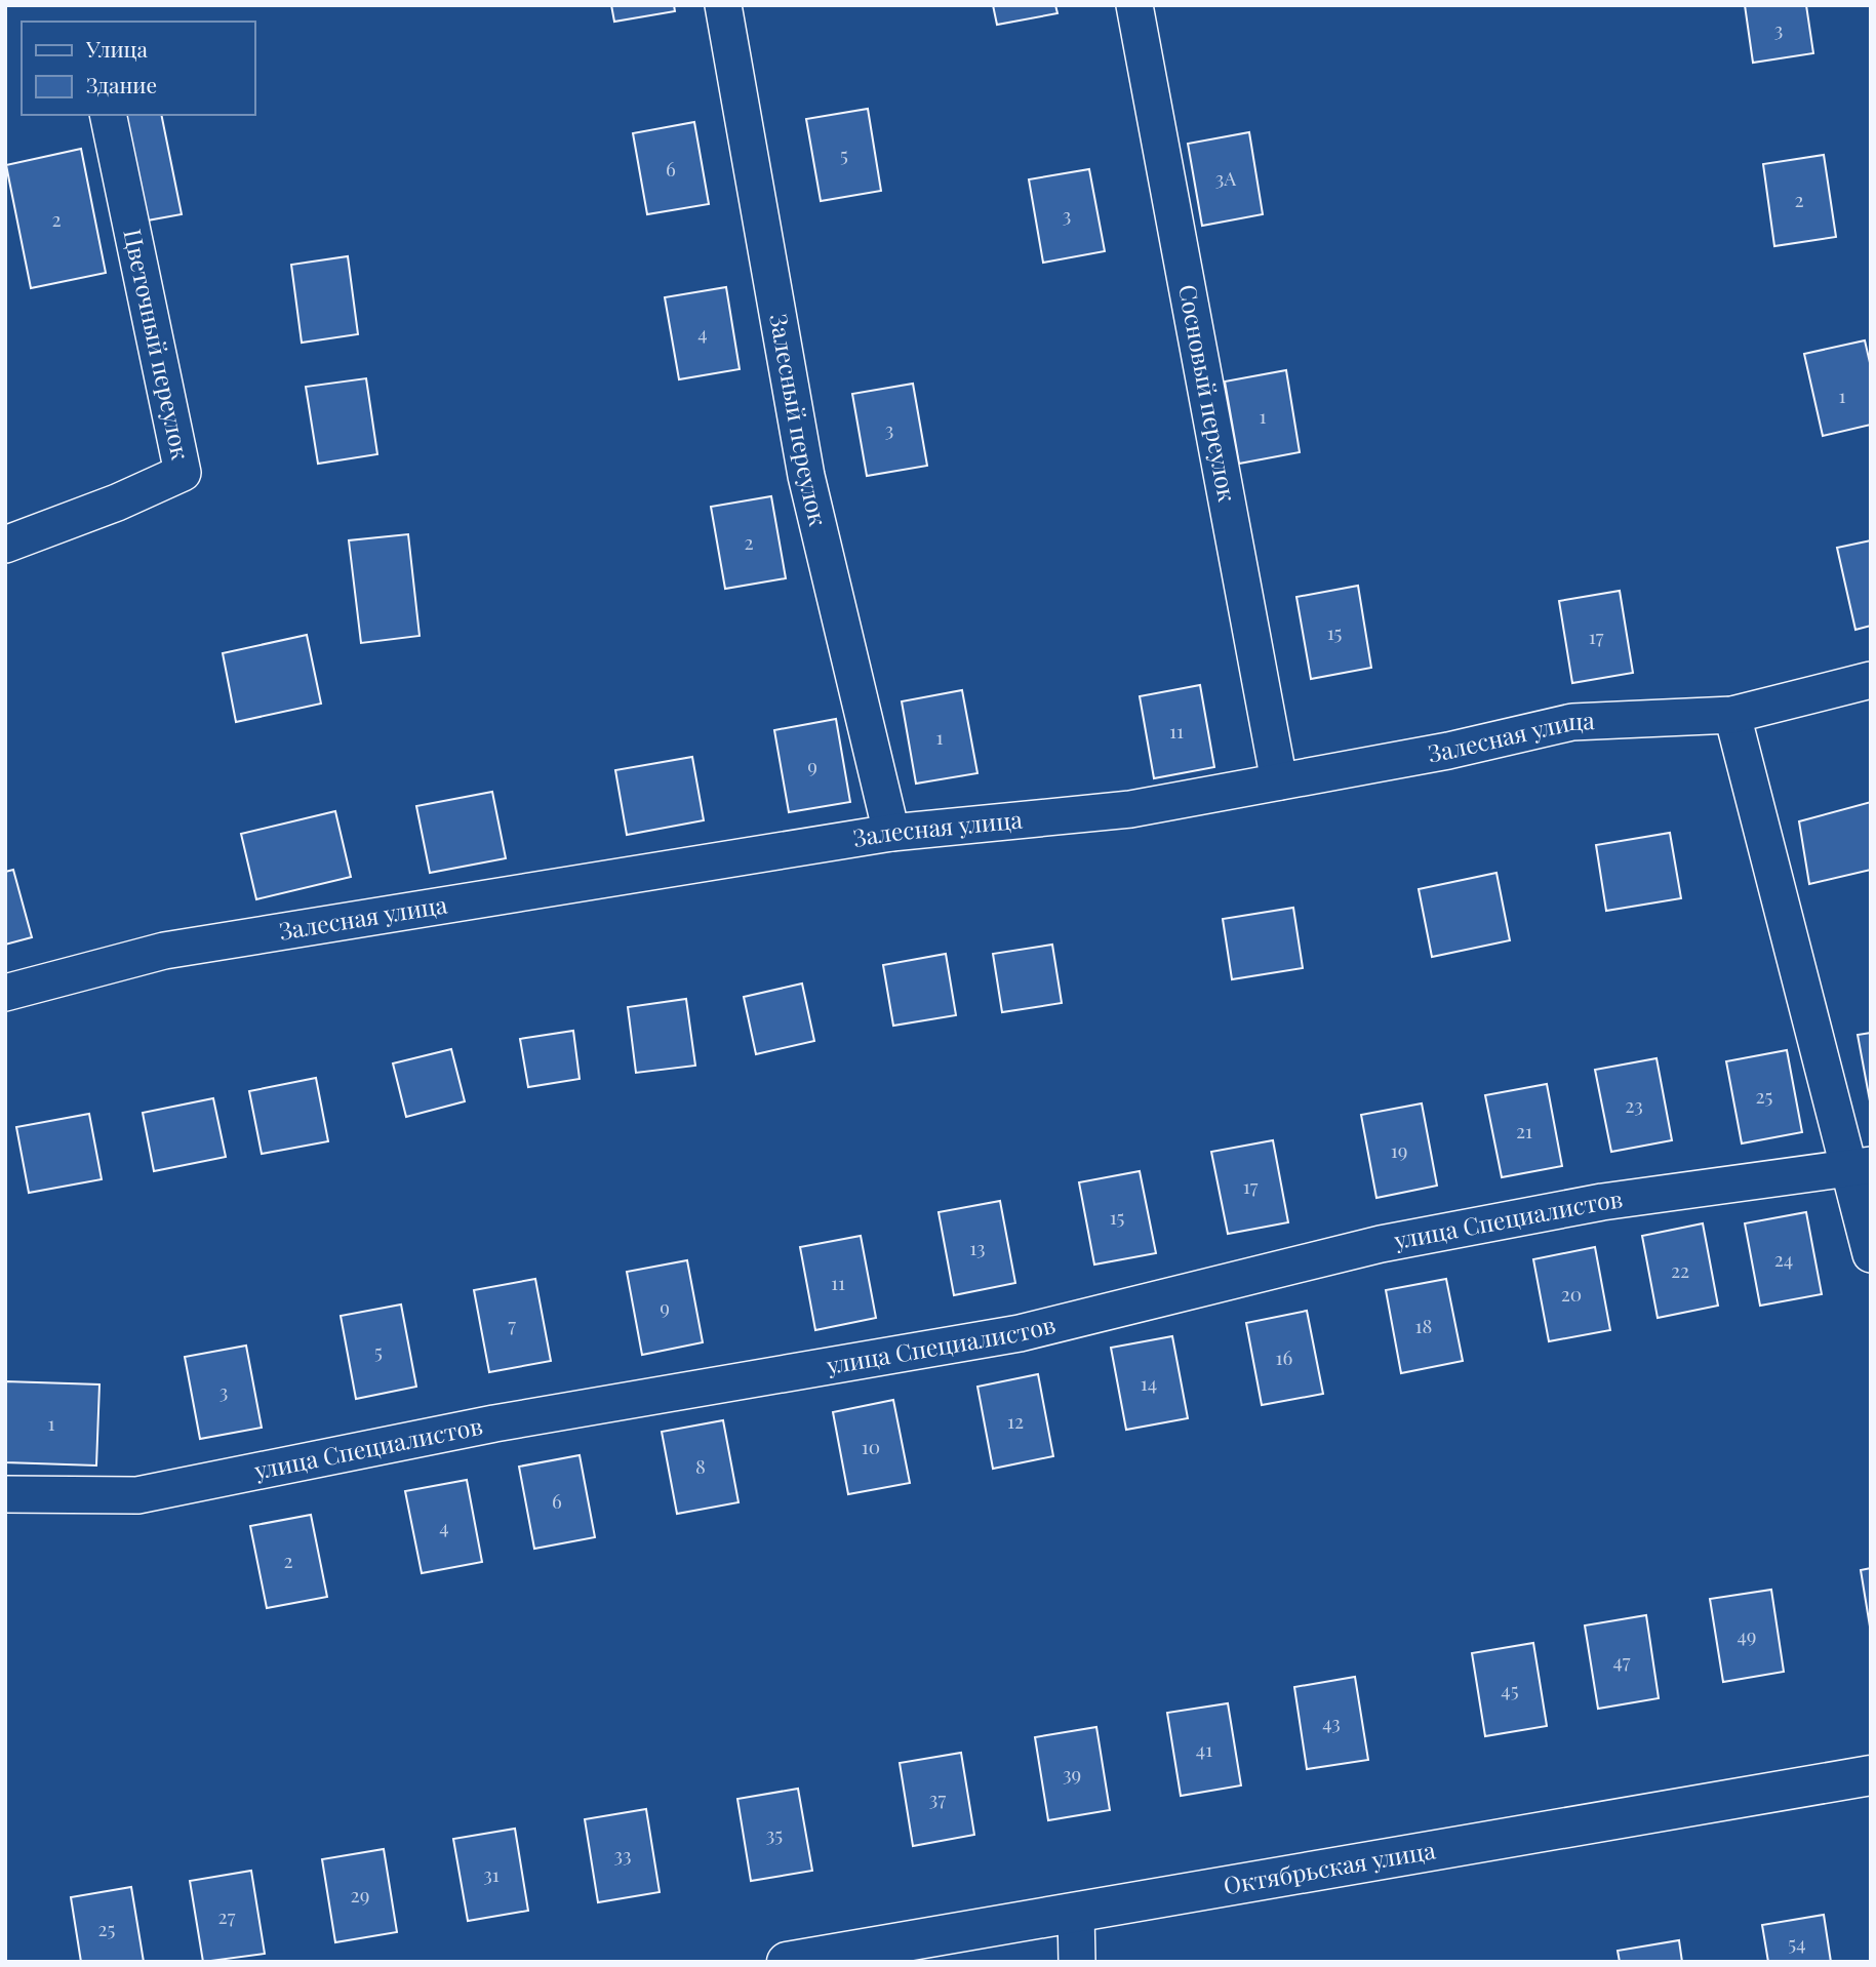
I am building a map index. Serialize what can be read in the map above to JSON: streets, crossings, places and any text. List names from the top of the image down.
{
  "streets": {
    "main road": ["Октябрьская улица"],
    "street": [
      "Цветочный переулок",
      "Сосновый переулок",
      "Залесный переулок",
      "Залесная улица",
      "улица Специалистов"
    ]
  },
  "crossings": [
    ["Сосновый переулок", "Залесная улица"],
    ["Залесный переулок", "Залесная улица"]
  ],
  "house_numbers": [
    "3",
    "5",
    "6",
    "3А",
    "2",
    "3",
    "2",
    "4",
    "1",
    "1",
    "3",
    "2",
    "15",
    "17",
    "11",
    "1",
    "9",
    "25",
    "23",
    "21",
    "19",
    "17",
    "15",
    "13",
    "24",
    "22",
    "11",
    "20",
    "9",
    "7",
    "18",
    "5",
    "16",
    "14",
    "3",
    "12",
    "1",
    "10",
    "8",
    "6",
    "4",
    "2",
    "49",
    "47",
    "45",
    "43",
    "41",
    "39",
    "37",
    "35",
    "33",
    "31",
    "29",
    "27",
    "25",
    "54"
  ],
  "legend": ["Улица", "Здание"]
}
